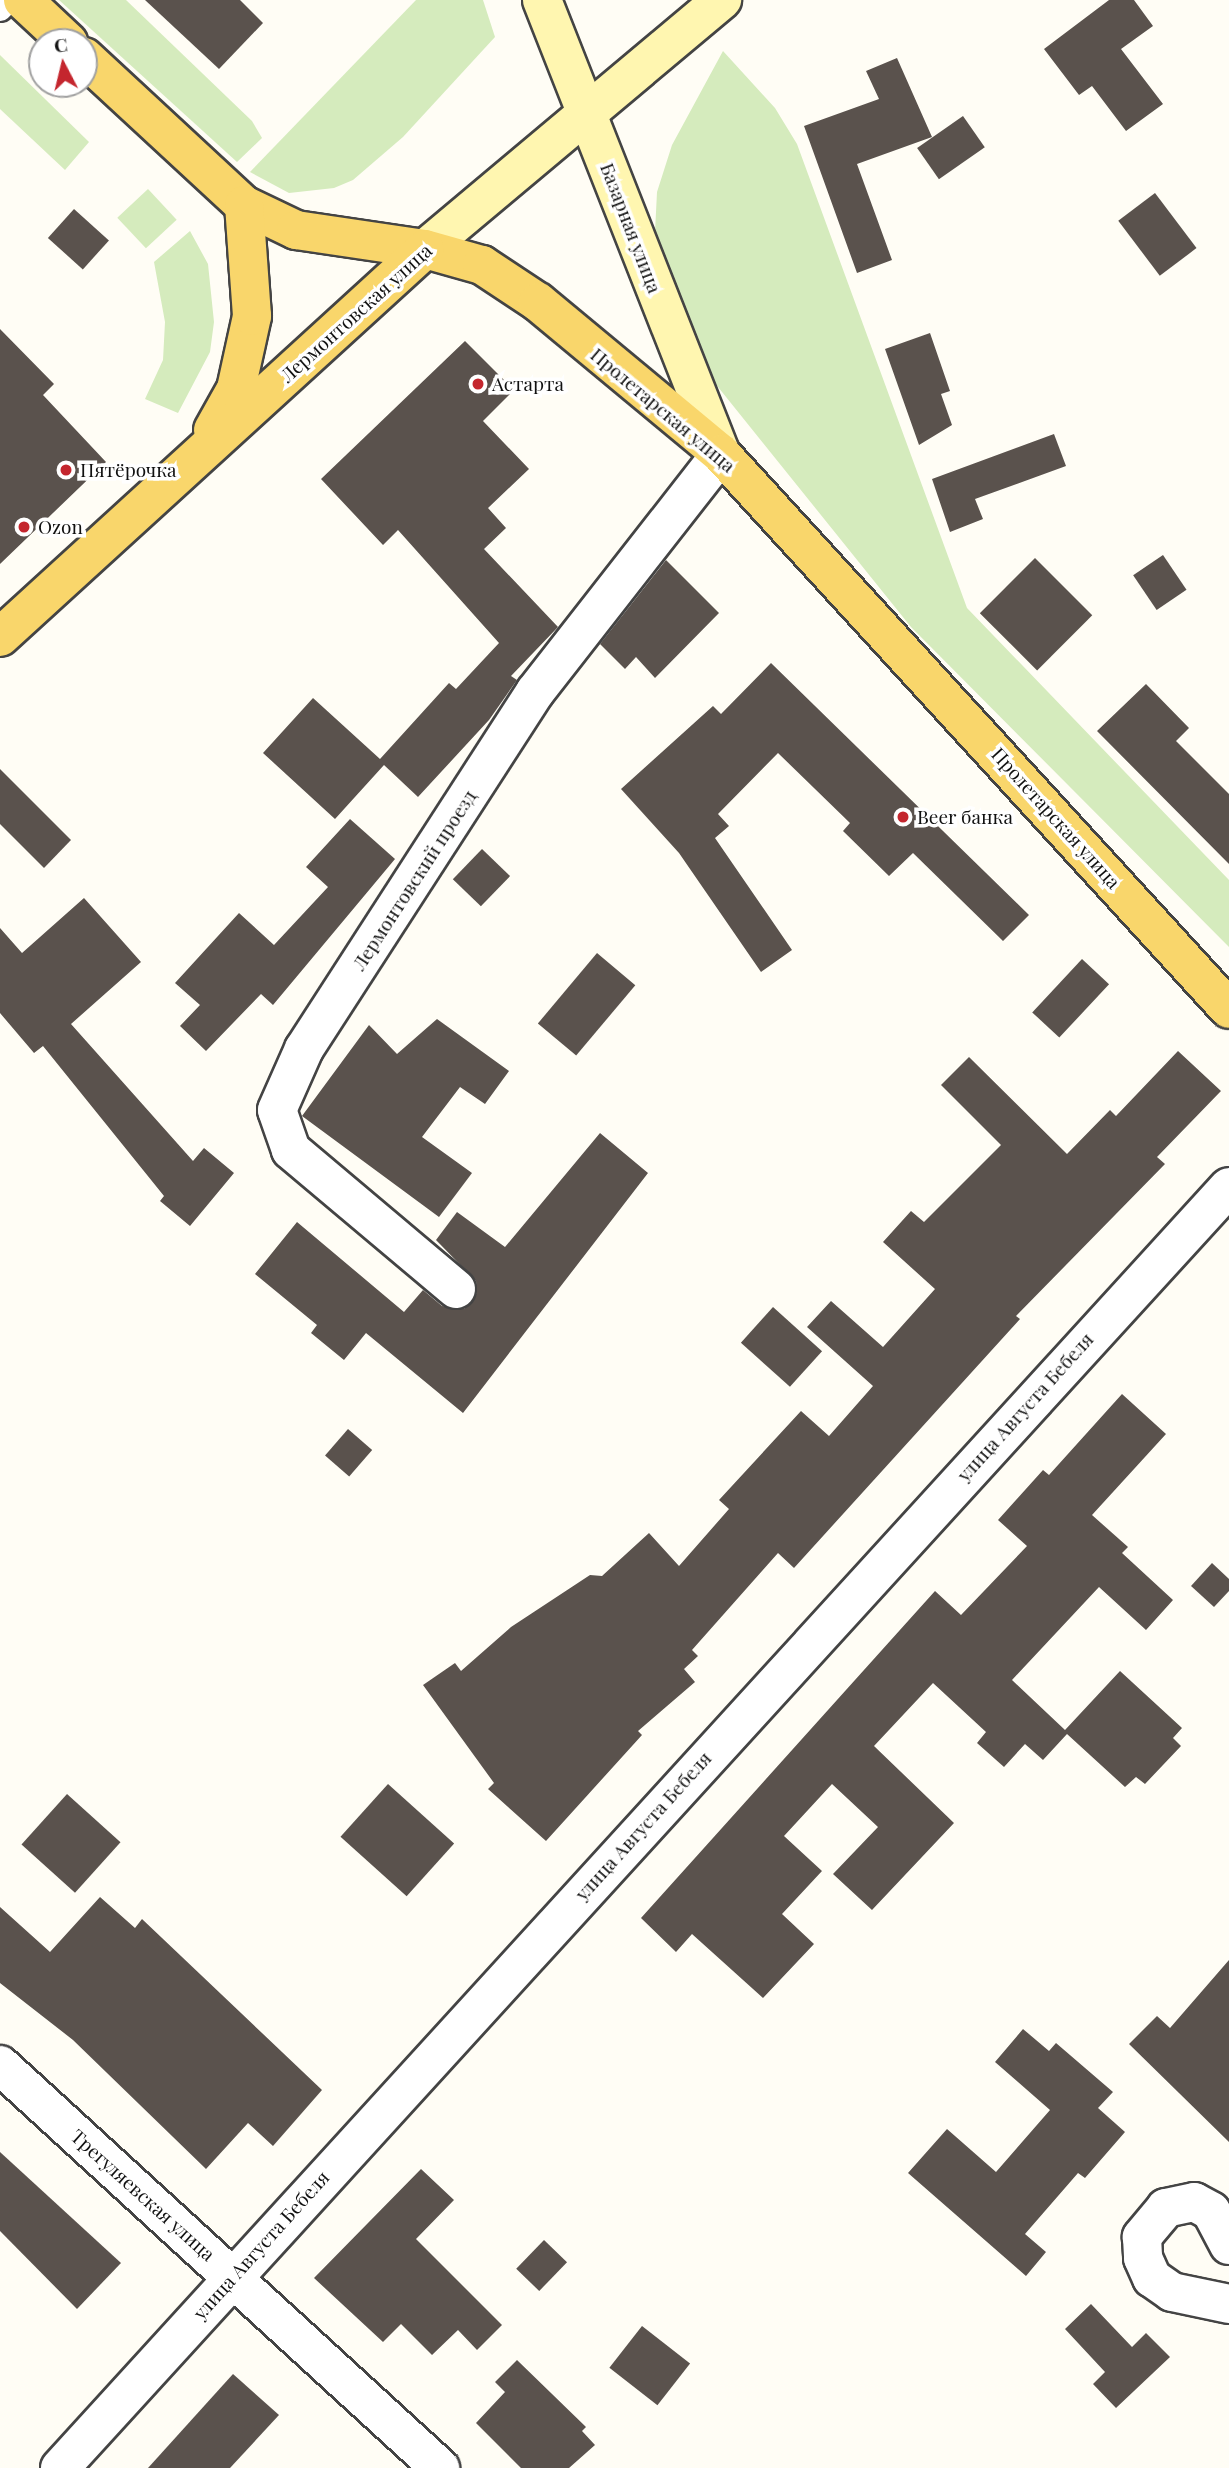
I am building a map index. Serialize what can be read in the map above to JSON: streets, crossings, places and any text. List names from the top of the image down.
{
  "streets": {
    "main road": ["Базарная улица", "Лермонтовская улица", "Пролетарская улица"],
    "street": ["Лермонтовский проезд", "улица Августа Бебеля", "Трегуляевская улица"]
  },
  "crossings": [
    ["Базарная улица", "Лермонтовская улица"],
    ["Базарная улица", "Пролетарская улица"],
    ["Базарная улица", "Лермонтовский проезд"],
    ["Лермонтовская улица", "Пролетарская улица"],
    ["Пролетарская улица", "Лермонтовский проезд"],
    ["улица Августа Бебеля", "Трегуляевская улица"]
  ],
  "places": [
    "Астарта",
    "Пятёрочка",
    "Ozon",
    "Beer банка"
  ],
  "north": "top"
}
